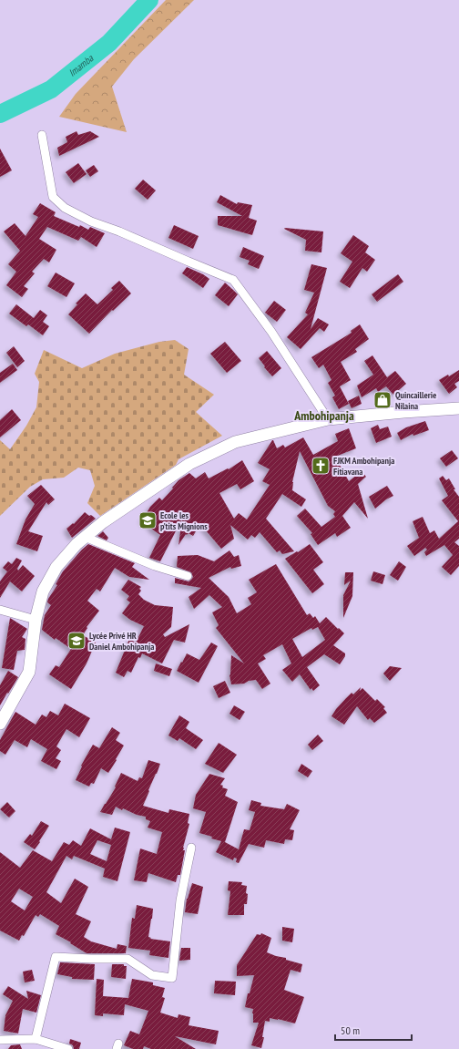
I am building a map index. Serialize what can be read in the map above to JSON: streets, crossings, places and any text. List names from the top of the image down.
{
  "districts": ["Ambohipanja"],
  "water": ["Imamba"],
  "places": {
    "shop": ["Quincaillerie Nilaina"],
    "church": ["FJKM Ambohipanja Fitiavana"],
    "school or university": ["Ecole les p’tits Mignions", "Lycée Privé HR Daniel Ambohipanja"]
  },
  "scale_bar": "50 m"
}
